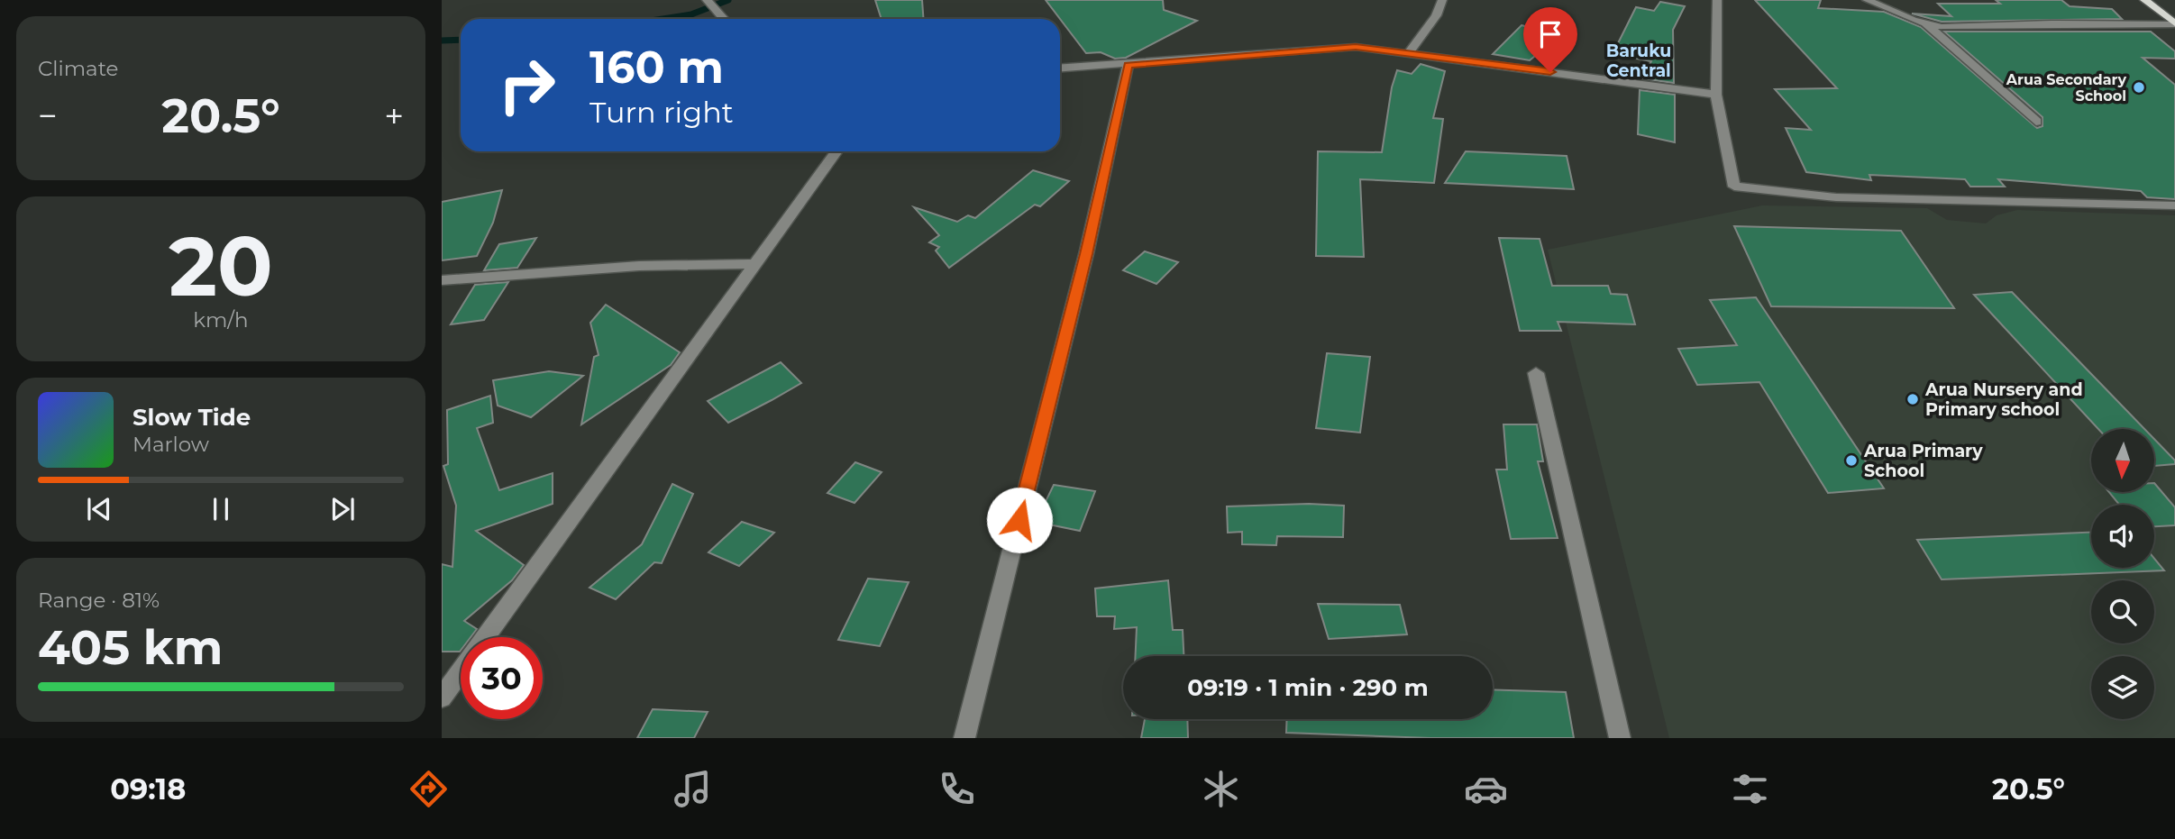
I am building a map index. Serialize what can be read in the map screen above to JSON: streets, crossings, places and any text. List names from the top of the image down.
{
  "districts": ["Baruku Central"],
  "places": ["Arua Secondary School", "Arua Nursery and Primary school", "Arua Primary School"],
  "north": "bottom",
  "page": {
    "tile": [
      "Climate",
      ["20", "km/h"],
      ["Range · 81%", "405 km"]
    ],
    "turn": ["160 m", "Turn right"],
    "heat": ["−", "20.5°", "+"],
    "song": ["Slow Tide", "Marlow"],
    "limit": "30",
    "trip": "09:19 · 1 min · 290 m",
    "tabs": ["09:18", "20.5°"]
  }
}
